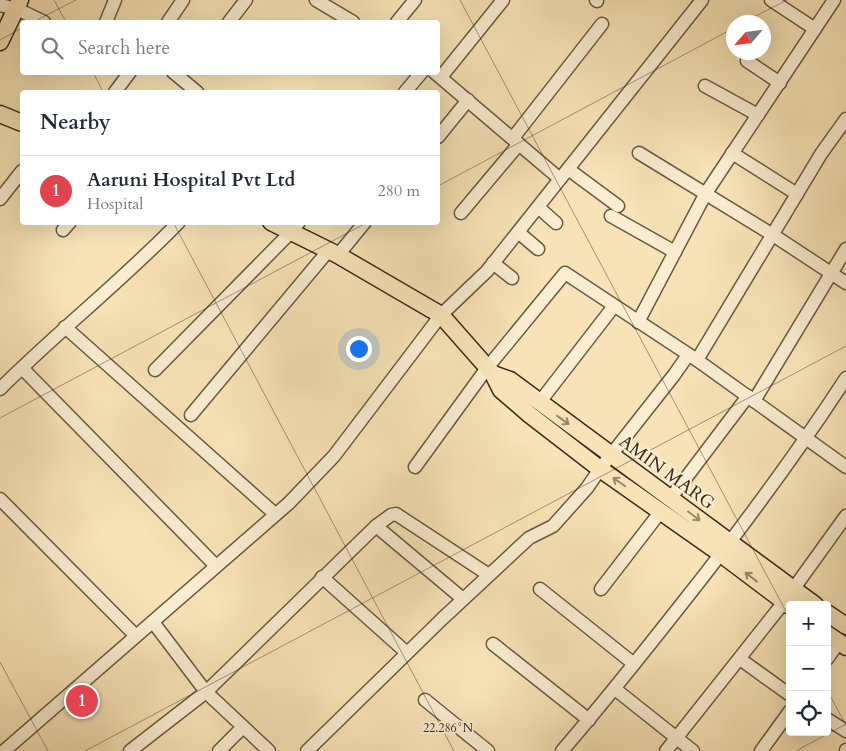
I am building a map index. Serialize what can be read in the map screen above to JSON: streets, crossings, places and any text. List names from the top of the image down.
{
  "streets": {
    "main road": ["AMIN MARG"]
  },
  "north": "bottom left",
  "page": {
    "search": "Search here",
    "heading": "Nearby",
    "list": [
      {
        "mark": "1",
        "name": "Aaruni Hospital Pvt Ltd",
        "note": "Hospital",
        "value": "280 m"
      }
    ],
    "map_buttons": ["+", "−"],
    "pins": "1"
  },
  "coordinates": ["22.286°N"]
}
